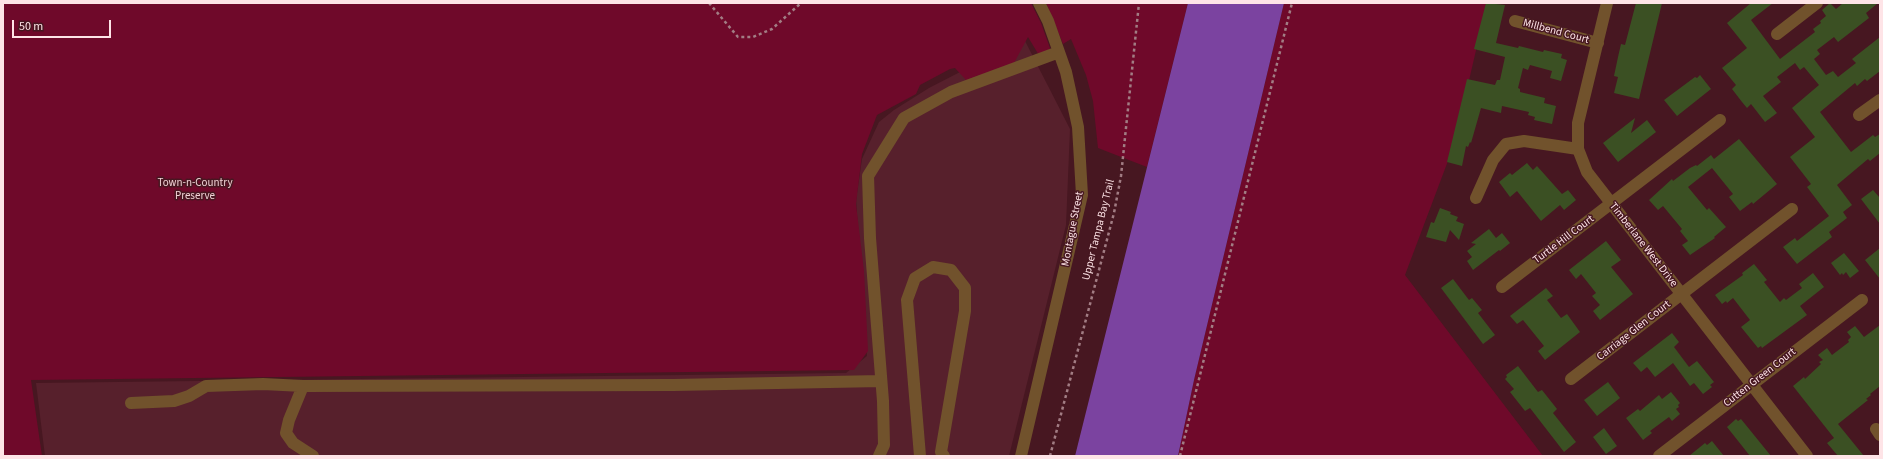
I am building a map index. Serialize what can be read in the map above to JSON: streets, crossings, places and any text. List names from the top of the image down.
{
  "streets": {
    "street": [
      "Millbend Court",
      "Montague Street",
      "Turtle Hill Court",
      "Timberlane West Drive",
      "Carriage Glen Court",
      "Cutten Green Court"
    ],
    "path": ["Upper Tampa Bay Trail"]
  },
  "crossings": [
    ["Millbend Court", "Timberlane West Drive"],
    ["Turtle Hill Court", "Timberlane West Drive"],
    ["Timberlane West Drive", "Carriage Glen Court"],
    ["Timberlane West Drive", "Cutten Green Court"]
  ],
  "parks": ["Town-n-Country Preserve"],
  "scale_bar": "50 m"
}
